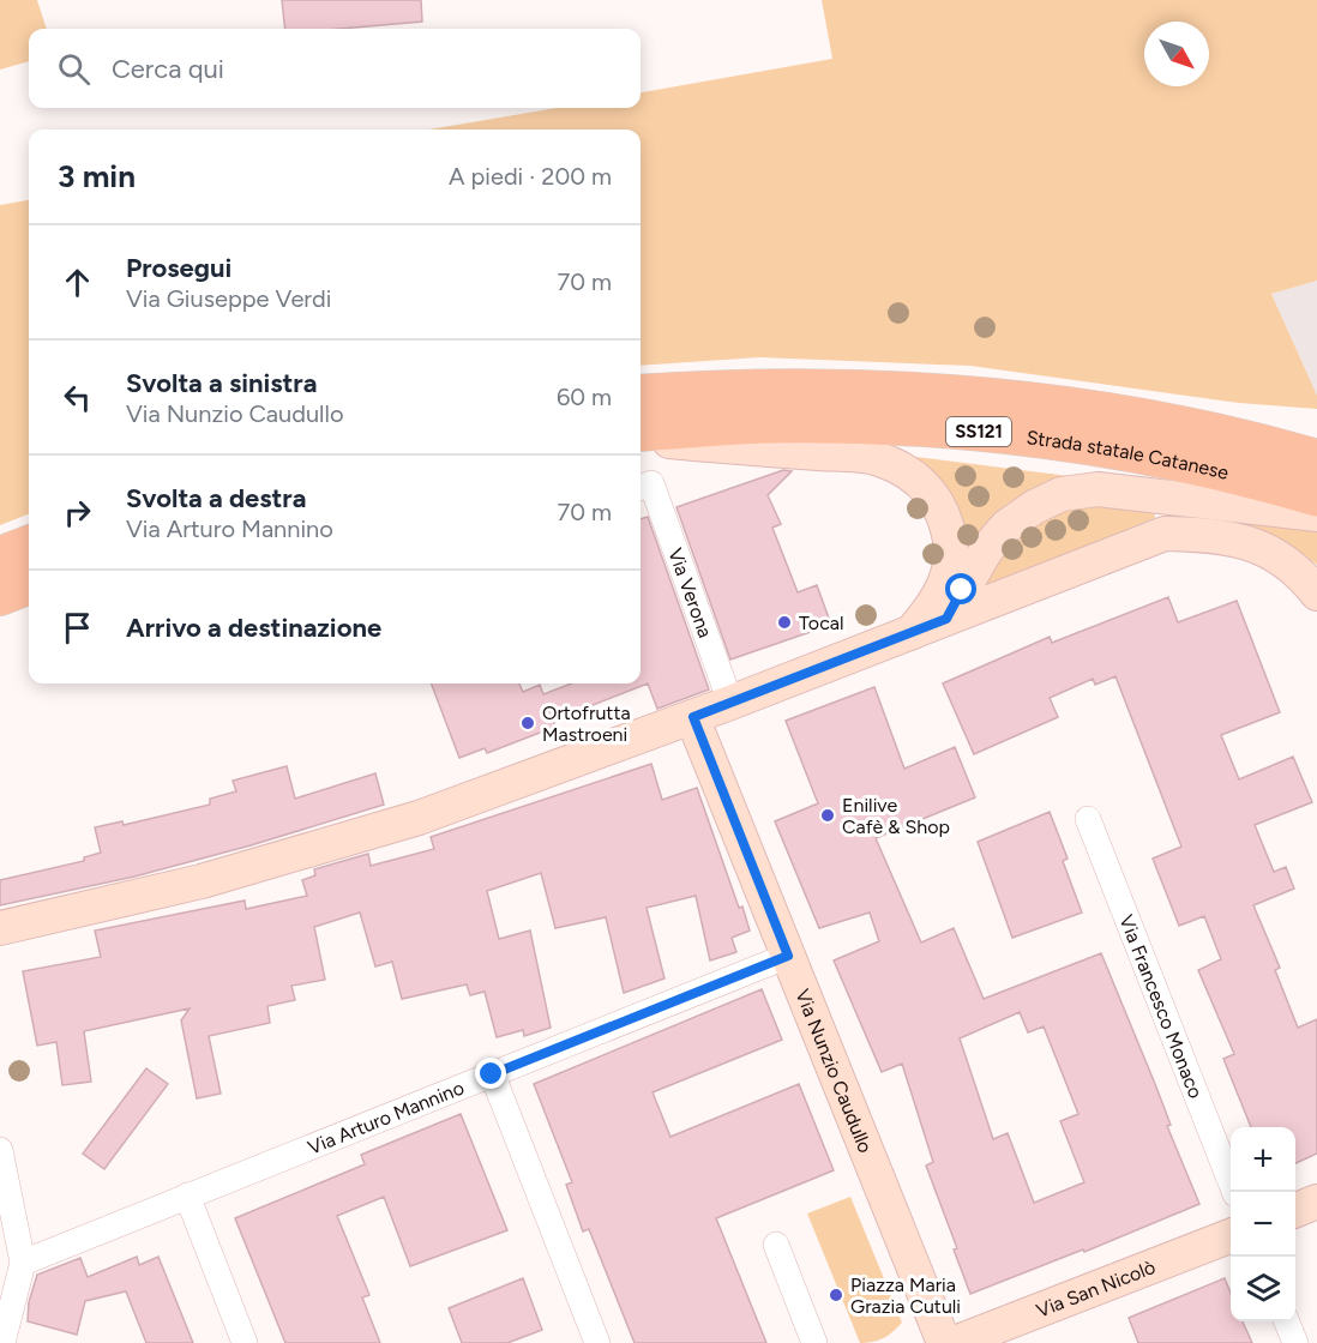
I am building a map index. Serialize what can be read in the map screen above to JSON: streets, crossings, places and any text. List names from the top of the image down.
{
  "streets": {
    "main road": [
      "SS121",
      "Strada statale Catanese",
      "Via Nunzio Caudullo",
      "Via San Nicolò"
    ],
    "street": ["Via Verona", "Via Francesco Monaco", "Via Arturo Mannino"]
  },
  "crossings": [
    ["Via Nunzio Caudullo", "Via Arturo Mannino"]
  ],
  "places": [
    "Tocal",
    "Ortofrutta Mastroeni",
    "Enilive Cafè & Shop",
    "Piazza Maria Grazia Cutuli"
  ],
  "north": "bottom right",
  "page": {
    "search": "Cerca qui",
    "heading": ["3 min", "A piedi · 200 m"],
    "list": [
      ["Prosegui", "Via Giuseppe Verdi", "70 m"],
      ["Svolta a sinistra", "Via Nunzio Caudullo", "60 m"],
      ["Svolta a destra", "Via Arturo Mannino", "70 m"],
      "Arrivo a destinazione"
    ],
    "map_buttons": ["+", "−"]
  }
}
